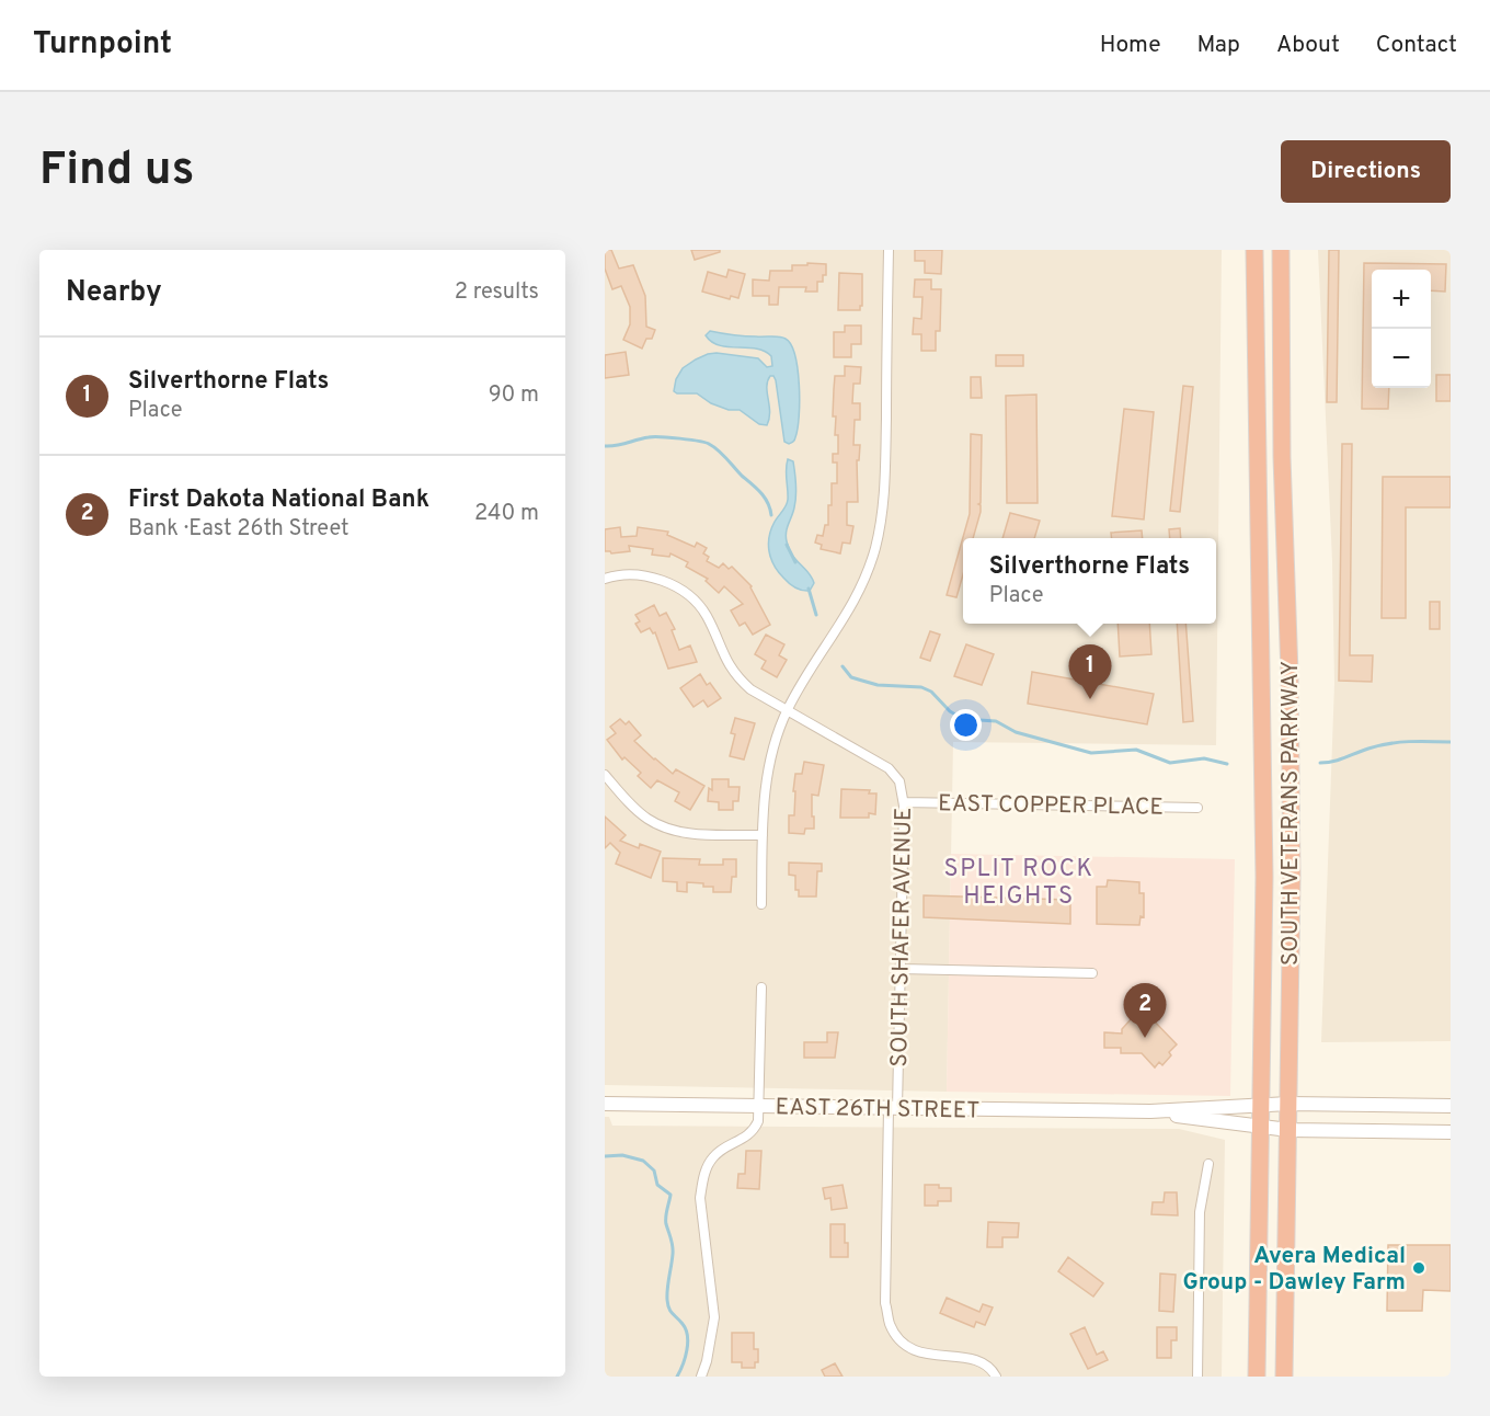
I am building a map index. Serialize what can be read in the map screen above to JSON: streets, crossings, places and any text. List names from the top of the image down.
{
  "streets": {
    "highway": ["SOUTH VETERANS PARKWAY"],
    "main road": ["EAST 26TH STREET"],
    "street": ["EAST COPPER PLACE", "SOUTH SHAFER AVENUE"]
  },
  "crossings": [
    ["EAST COPPER PLACE", "SOUTH SHAFER AVENUE"],
    ["SOUTH VETERANS PARKWAY", "EAST 26TH STREET"],
    ["SOUTH SHAFER AVENUE", "EAST 26TH STREET"]
  ],
  "districts": ["SPLIT ROCK HEIGHTS"],
  "places": ["Avera Medical Group - Dawley Farm"],
  "page": {
    "header": "Turnpoint",
    "nav": [
      "Home",
      "Map",
      "About",
      "Contact"
    ],
    "buttons": "Directions",
    "title": "Find us",
    "heading": ["Nearby", "2 results"],
    "map_buttons": ["+", "−"],
    "list": [
      {
        "mark": "1",
        "name": "Silverthorne Flats",
        "note": "Place",
        "value": "90 m"
      },
      {
        "mark": "2",
        "name": "First Dakota National Bank",
        "note": "Bank · East 26th Street",
        "value": "240 m"
      }
    ],
    "popup": ["Silverthorne Flats", "Place"],
    "pins": ["1", "2"]
  }
}
